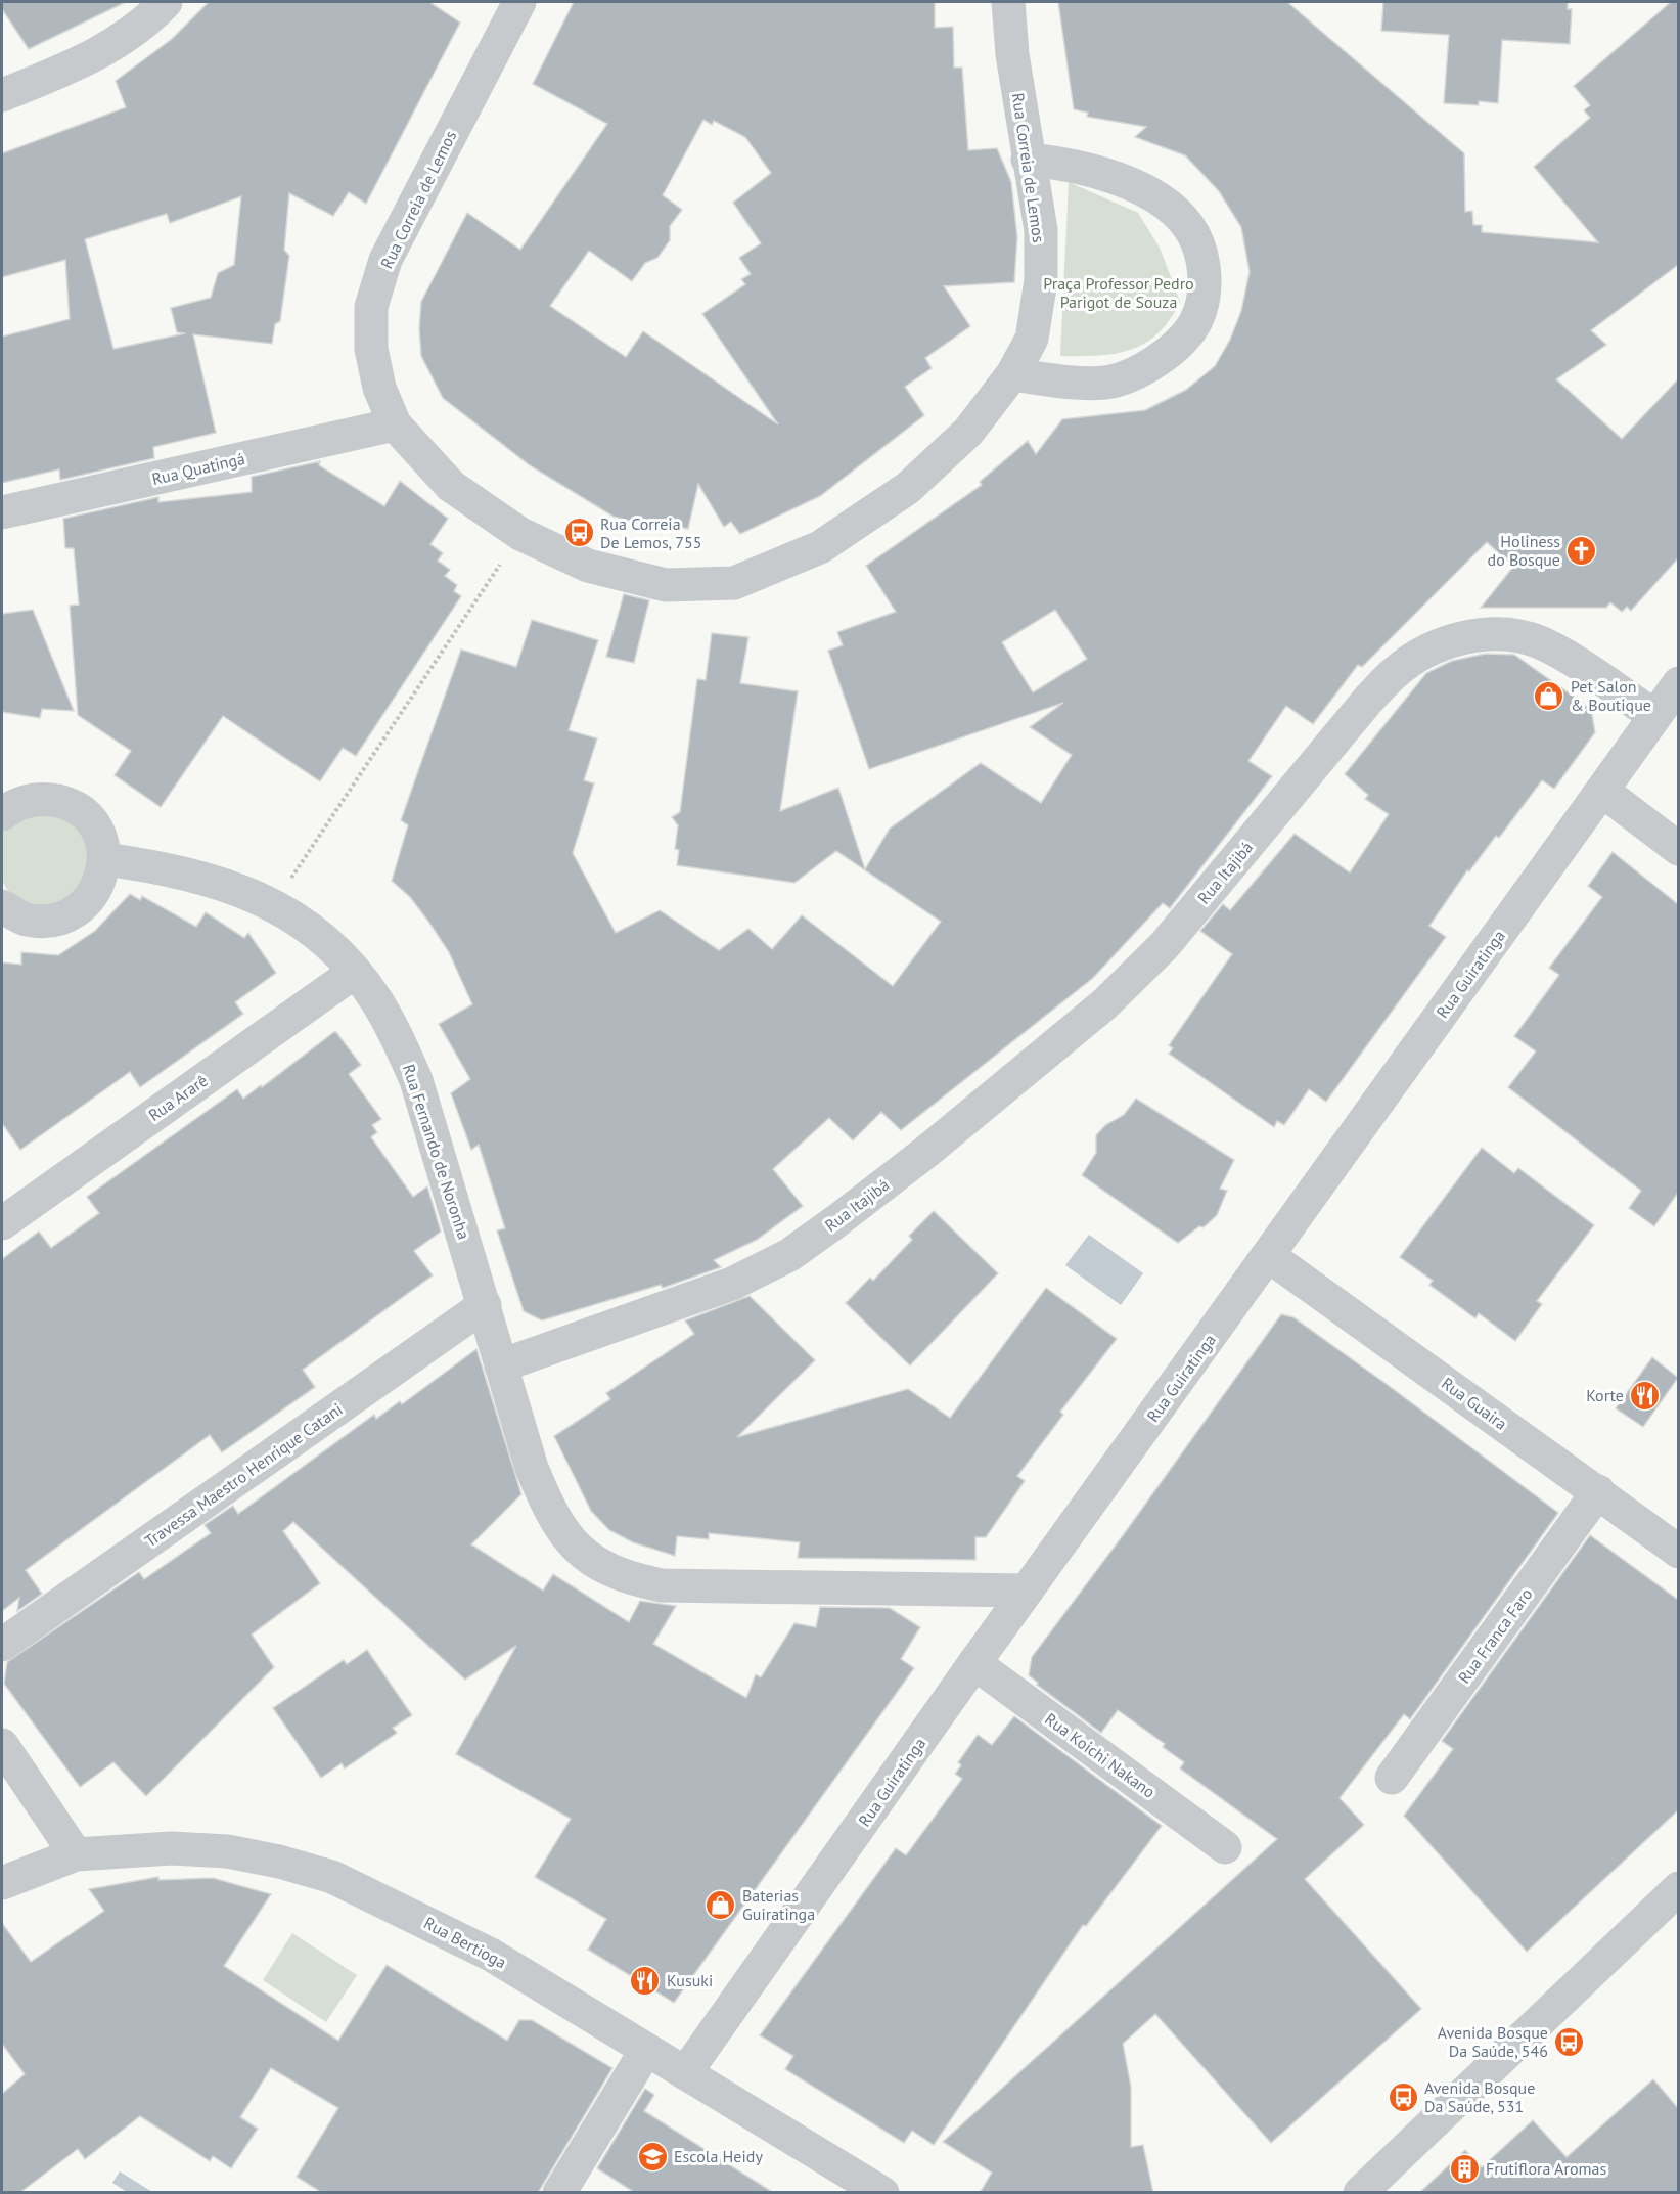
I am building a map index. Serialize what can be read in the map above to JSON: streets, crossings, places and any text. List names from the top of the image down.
{
  "streets": {
    "street": [
      "Rua Correia de Lemos",
      "Rua Quatingá",
      "Rua Itajibá",
      "Rua Guiratinga",
      "Rua Ararê",
      "Rua Fernando de Noronha",
      "Rua Guaira",
      "Travessa Maestro Henrique Catani",
      "Rua Franca Faro",
      "Rua Koichi Nakano",
      "Rua Bertioga"
    ]
  },
  "crossings": [
    ["Rua Correia de Lemos", "Rua Quatingá"],
    ["Rua Itajibá", "Rua Guiratinga"],
    ["Rua Itajibá", "Rua Fernando de Noronha"],
    ["Rua Guiratinga", "Rua Guaira"],
    ["Rua Guiratinga", "Rua Koichi Nakano"],
    ["Rua Guiratinga", "Rua Bertioga"],
    ["Rua Ararê", "Rua Fernando de Noronha"],
    ["Rua Fernando de Noronha", "Travessa Maestro Henrique Catani"],
    ["Rua Guaira", "Rua Franca Faro"]
  ],
  "parks": ["Praça Professor Pedro Parigot de Souza"],
  "places": {
    "bus stop": ["Rua Correia De Lemos, 755", "Avenida Bosque Da Saúde, 546", "Avenida Bosque Da Saúde, 531"],
    "church": ["Holiness do Bosque"],
    "shop": ["Pet Salon & Boutique", "Baterias Guiratinga"],
    "restaurant": ["Korte", "Kusuki"],
    "school or university": ["Escola Heidy"],
    "building": ["Frutiflora Aromas"]
  }
}
